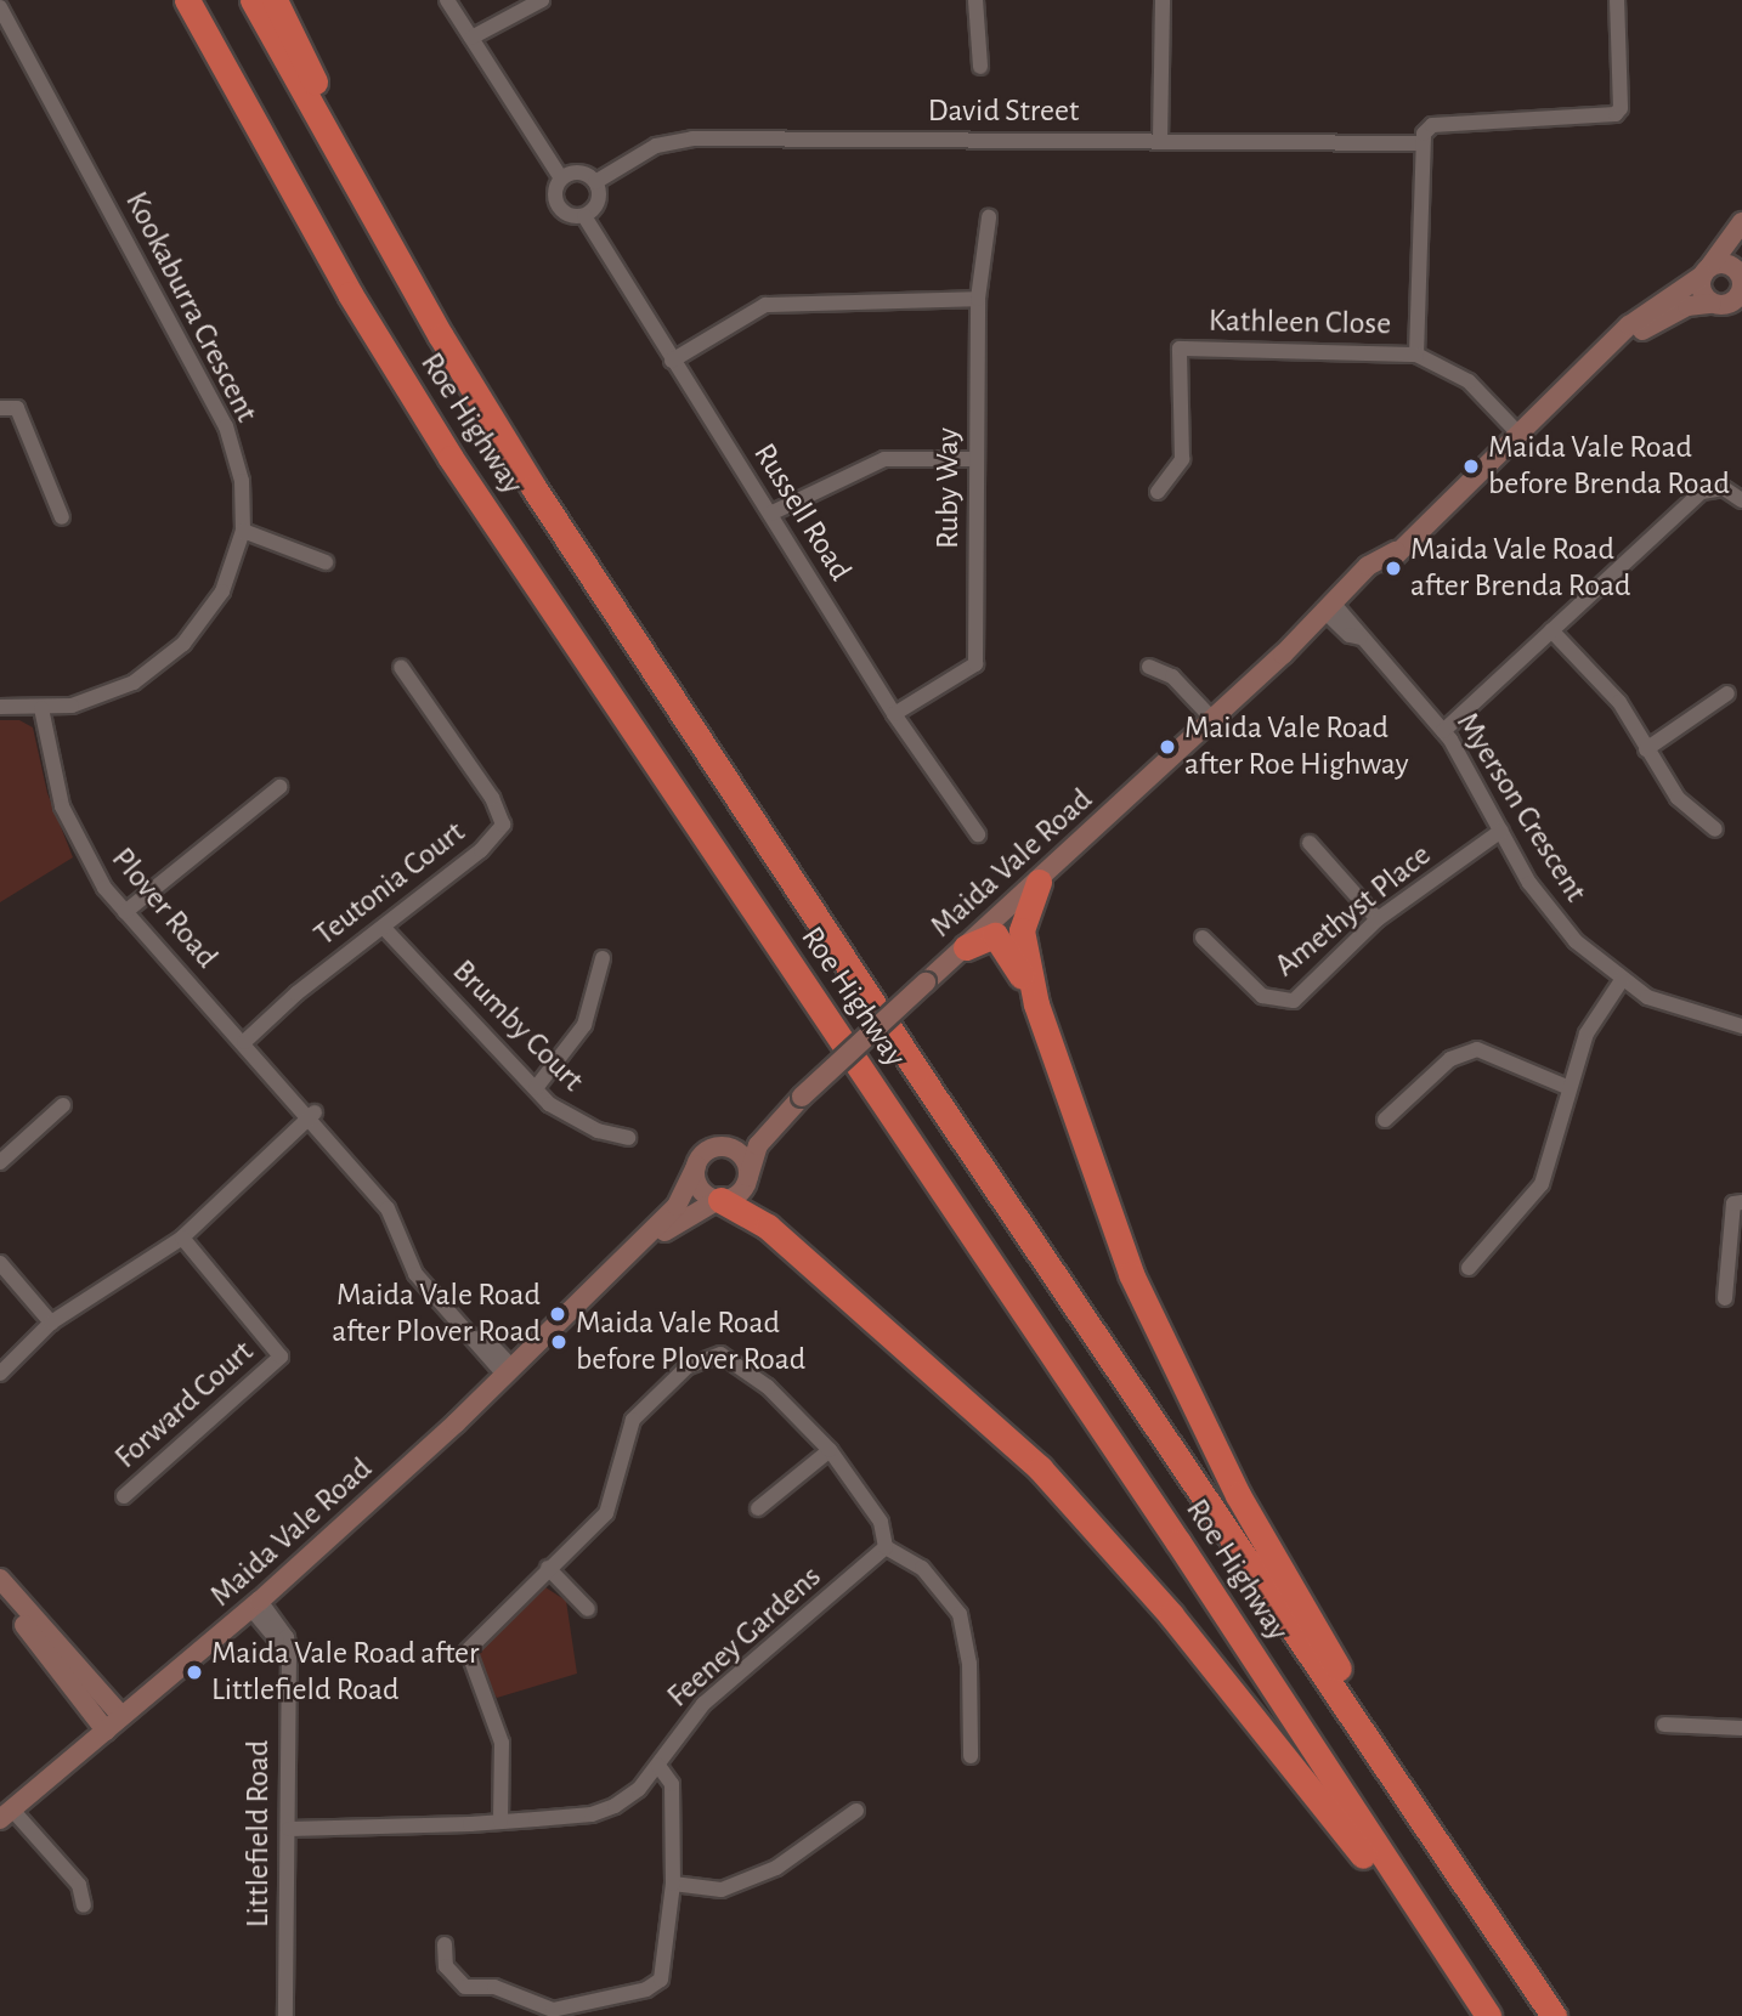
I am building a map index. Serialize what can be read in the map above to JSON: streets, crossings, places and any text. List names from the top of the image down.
{
  "streets": {
    "highway": ["Roe Highway"],
    "main road": ["Maida Vale Road"],
    "street": [
      "David Street",
      "Kookaburra Crescent",
      "Kathleen Close",
      "Ruby Way",
      "Russell Road",
      "Myerson Crescent",
      "Teutonia Court",
      "Plover Road",
      "Amethyst Place",
      "Brumby Court",
      "Forward Court",
      "Feeney Gardens",
      "Littlefield Road"
    ]
  },
  "crossings": [
    ["David Street", "Russell Road"],
    ["Kookaburra Crescent", "Plover Road"],
    ["Ruby Way", "Russell Road"],
    ["Myerson Crescent", "Maida Vale Road"],
    ["Myerson Crescent", "Amethyst Place"],
    ["Maida Vale Road", "Plover Road"],
    ["Maida Vale Road", "Littlefield Road"],
    ["Teutonia Court", "Plover Road"],
    ["Teutonia Court", "Brumby Court"],
    ["Feeney Gardens", "Littlefield Road"]
  ],
  "places": [
    "Maida Vale Road before Brenda Road",
    "Maida Vale Road after Brenda Road",
    "Maida Vale Road after Roe Highway",
    "Maida Vale Road after Plover Road",
    "Maida Vale Road before Plover Road",
    "Maida Vale Road after Littlefield Road"
  ]
}
